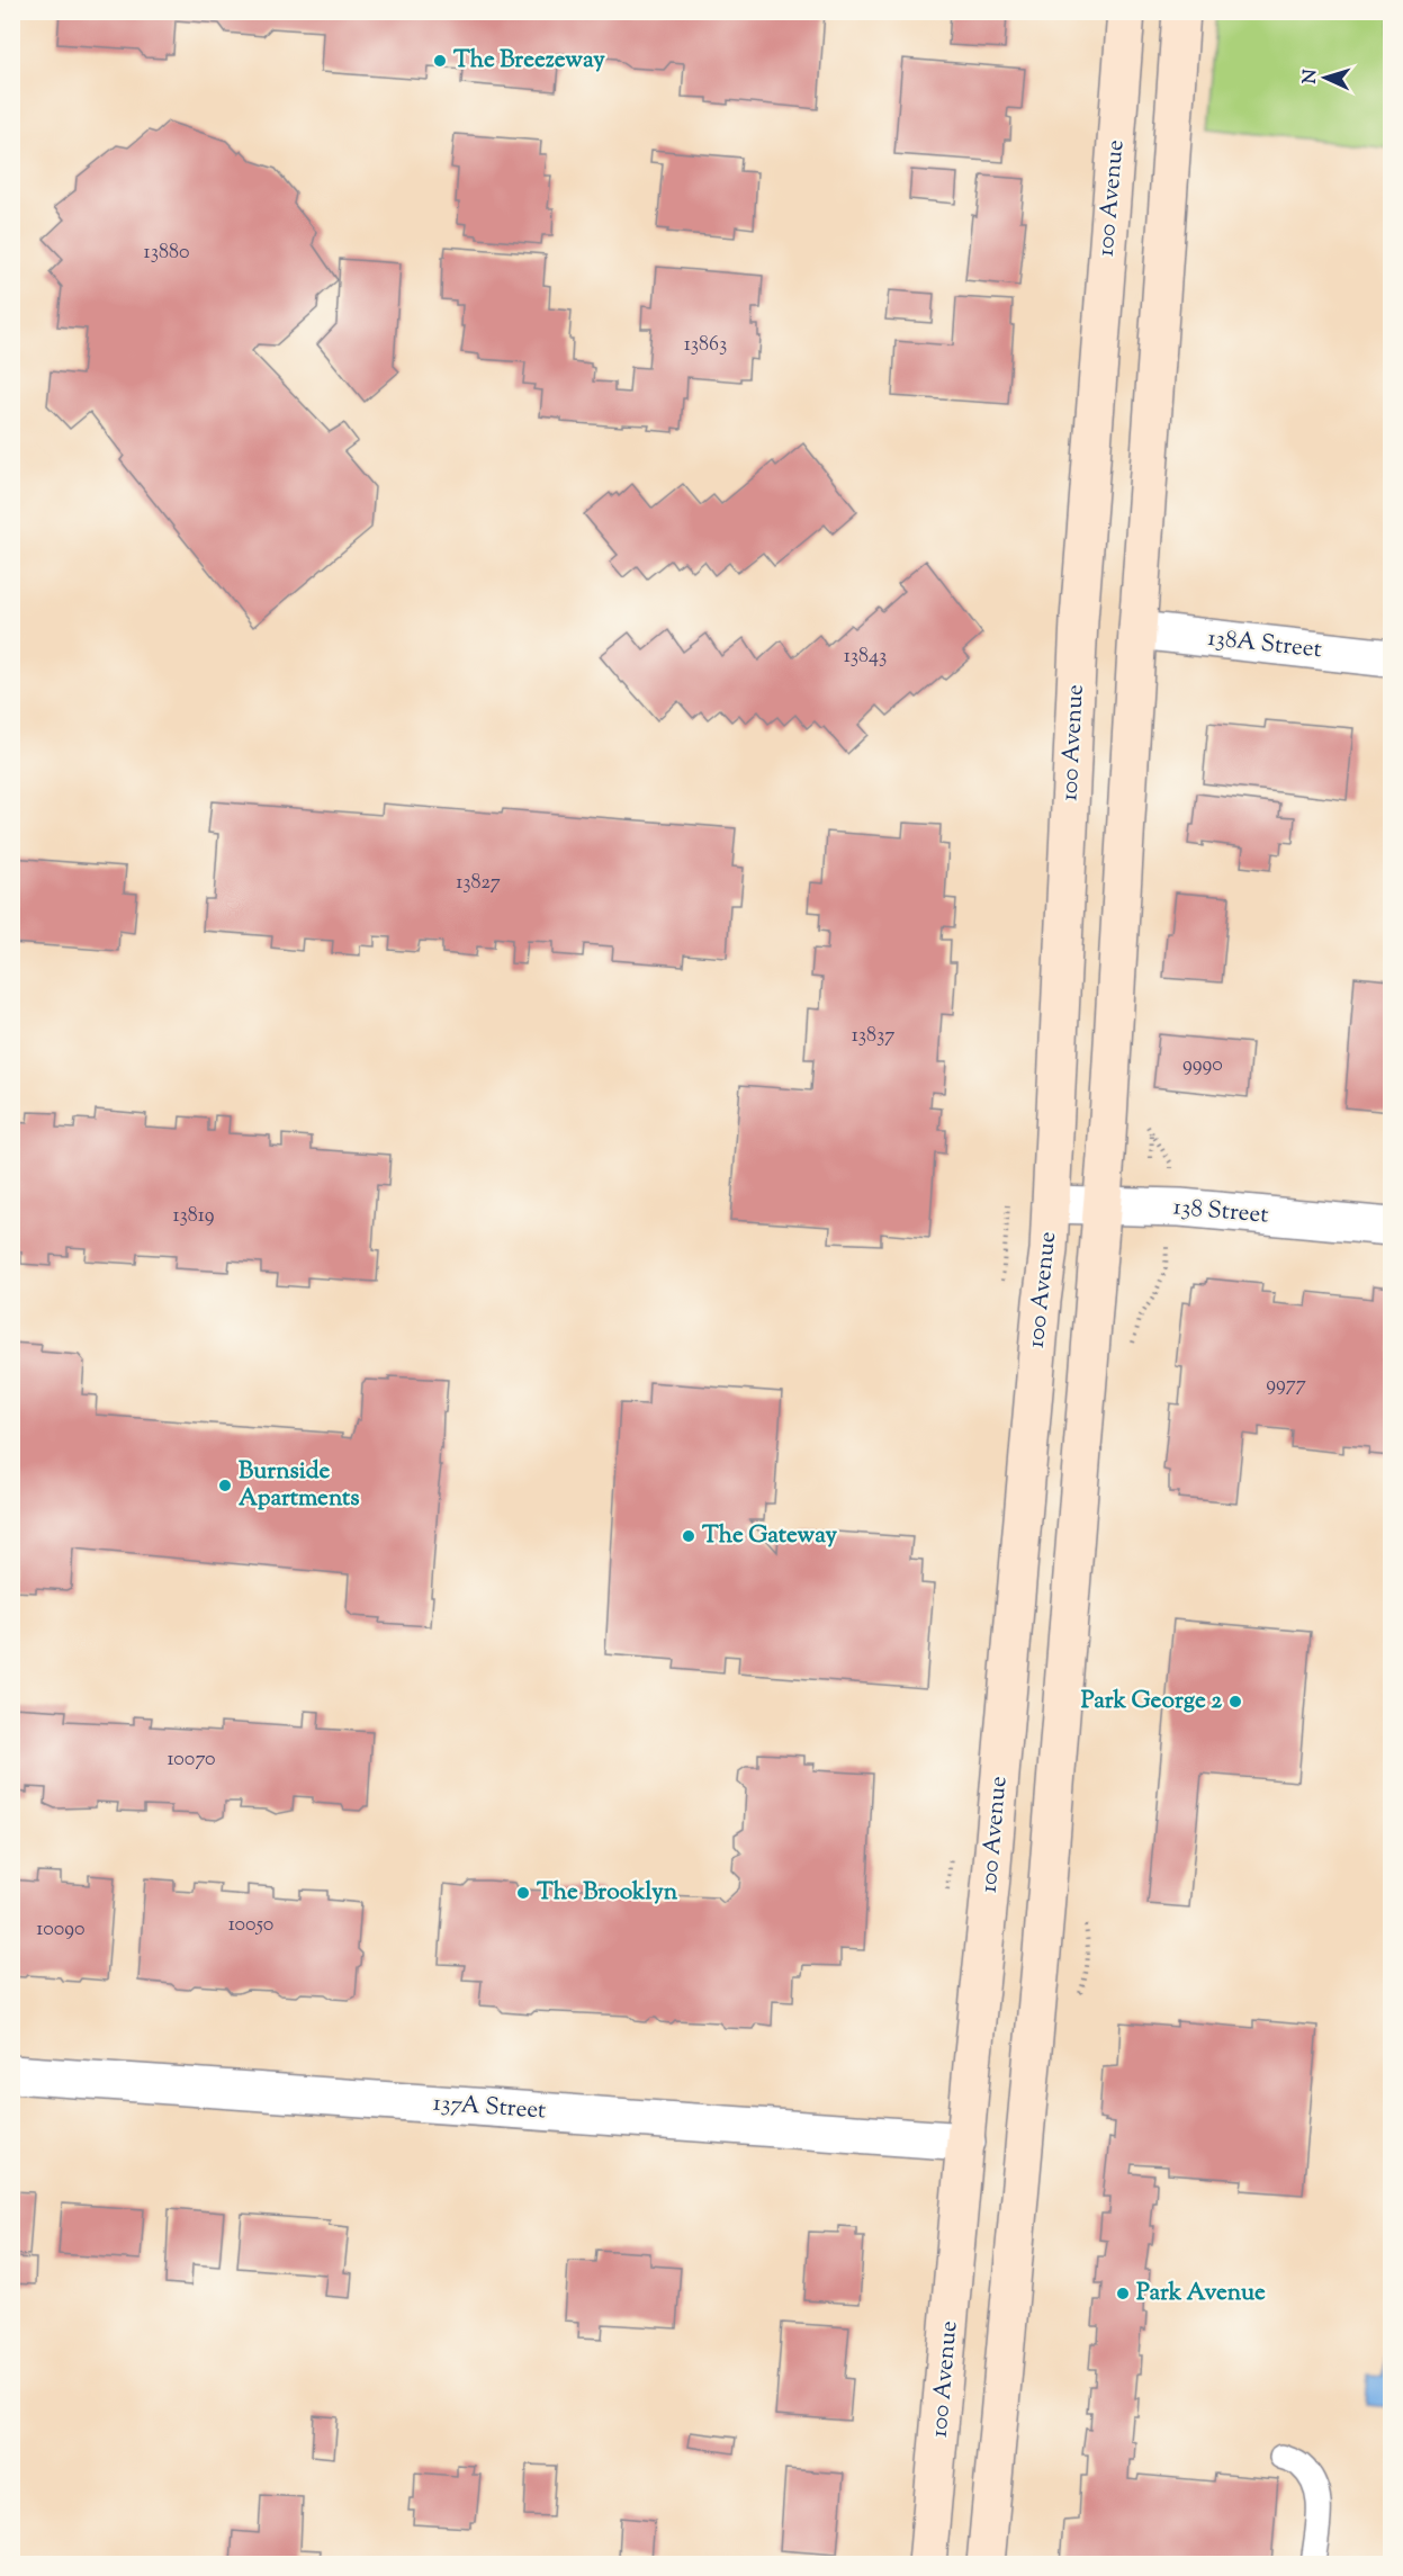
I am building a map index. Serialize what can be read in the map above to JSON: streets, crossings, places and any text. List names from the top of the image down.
{
  "streets": {
    "main road": ["100 Avenue"],
    "street": ["138A Street", "138 Street", "137A Street"]
  },
  "crossings": [
    ["100 Avenue", "138 Street"],
    ["100 Avenue", "137A Street"]
  ],
  "places": [
    "The Breezeway",
    "Burnside Apartments",
    "The Gateway",
    "Park George 2",
    "The Brooklyn",
    "Park Avenue"
  ],
  "house_numbers": [
    "13880",
    "13863",
    "13843",
    "13827",
    "13837",
    "9990",
    "13819",
    "9977",
    "10070",
    "10050",
    "10090"
  ],
  "north": "left"
}
